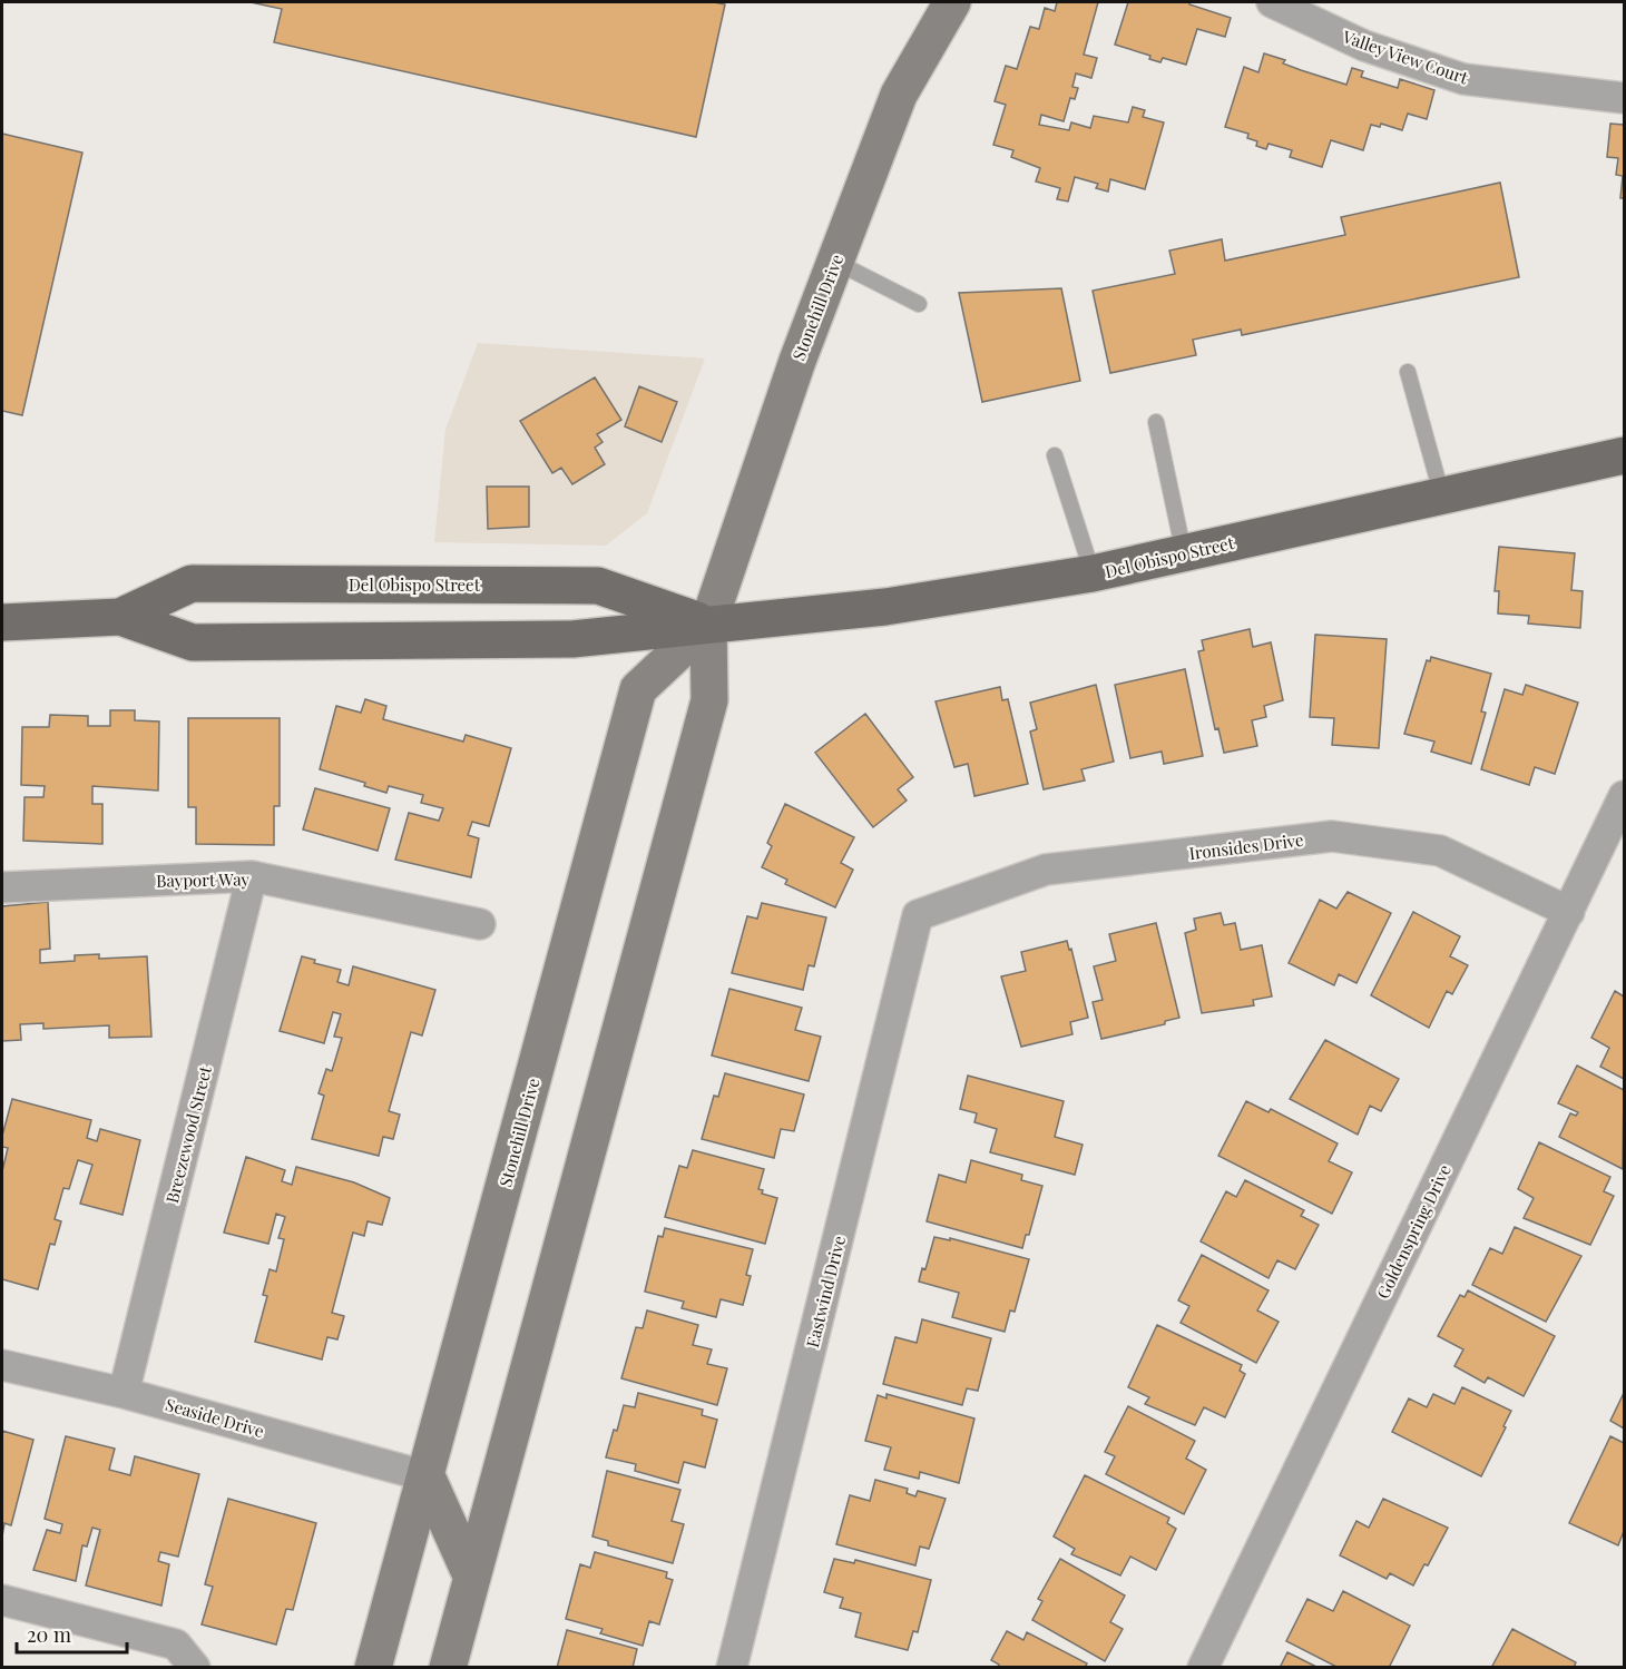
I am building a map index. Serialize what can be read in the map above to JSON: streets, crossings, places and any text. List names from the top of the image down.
{
  "streets": {
    "main road": ["Stonehill Drive", "Del Obispo Street"],
    "street": [
      "Valley View Court",
      "Ironsides Drive",
      "Bayport Way",
      "Breezewood Street",
      "Goldenspring Drive",
      "Eastwind Drive",
      "Seaside Drive"
    ]
  },
  "crossings": [
    ["Stonehill Drive", "Del Obispo Street"],
    ["Stonehill Drive", "Seaside Drive"],
    ["Ironsides Drive", "Goldenspring Drive"],
    ["Ironsides Drive", "Eastwind Drive"],
    ["Bayport Way", "Breezewood Street"],
    ["Breezewood Street", "Seaside Drive"]
  ],
  "scale_bar": "20 m"
}
